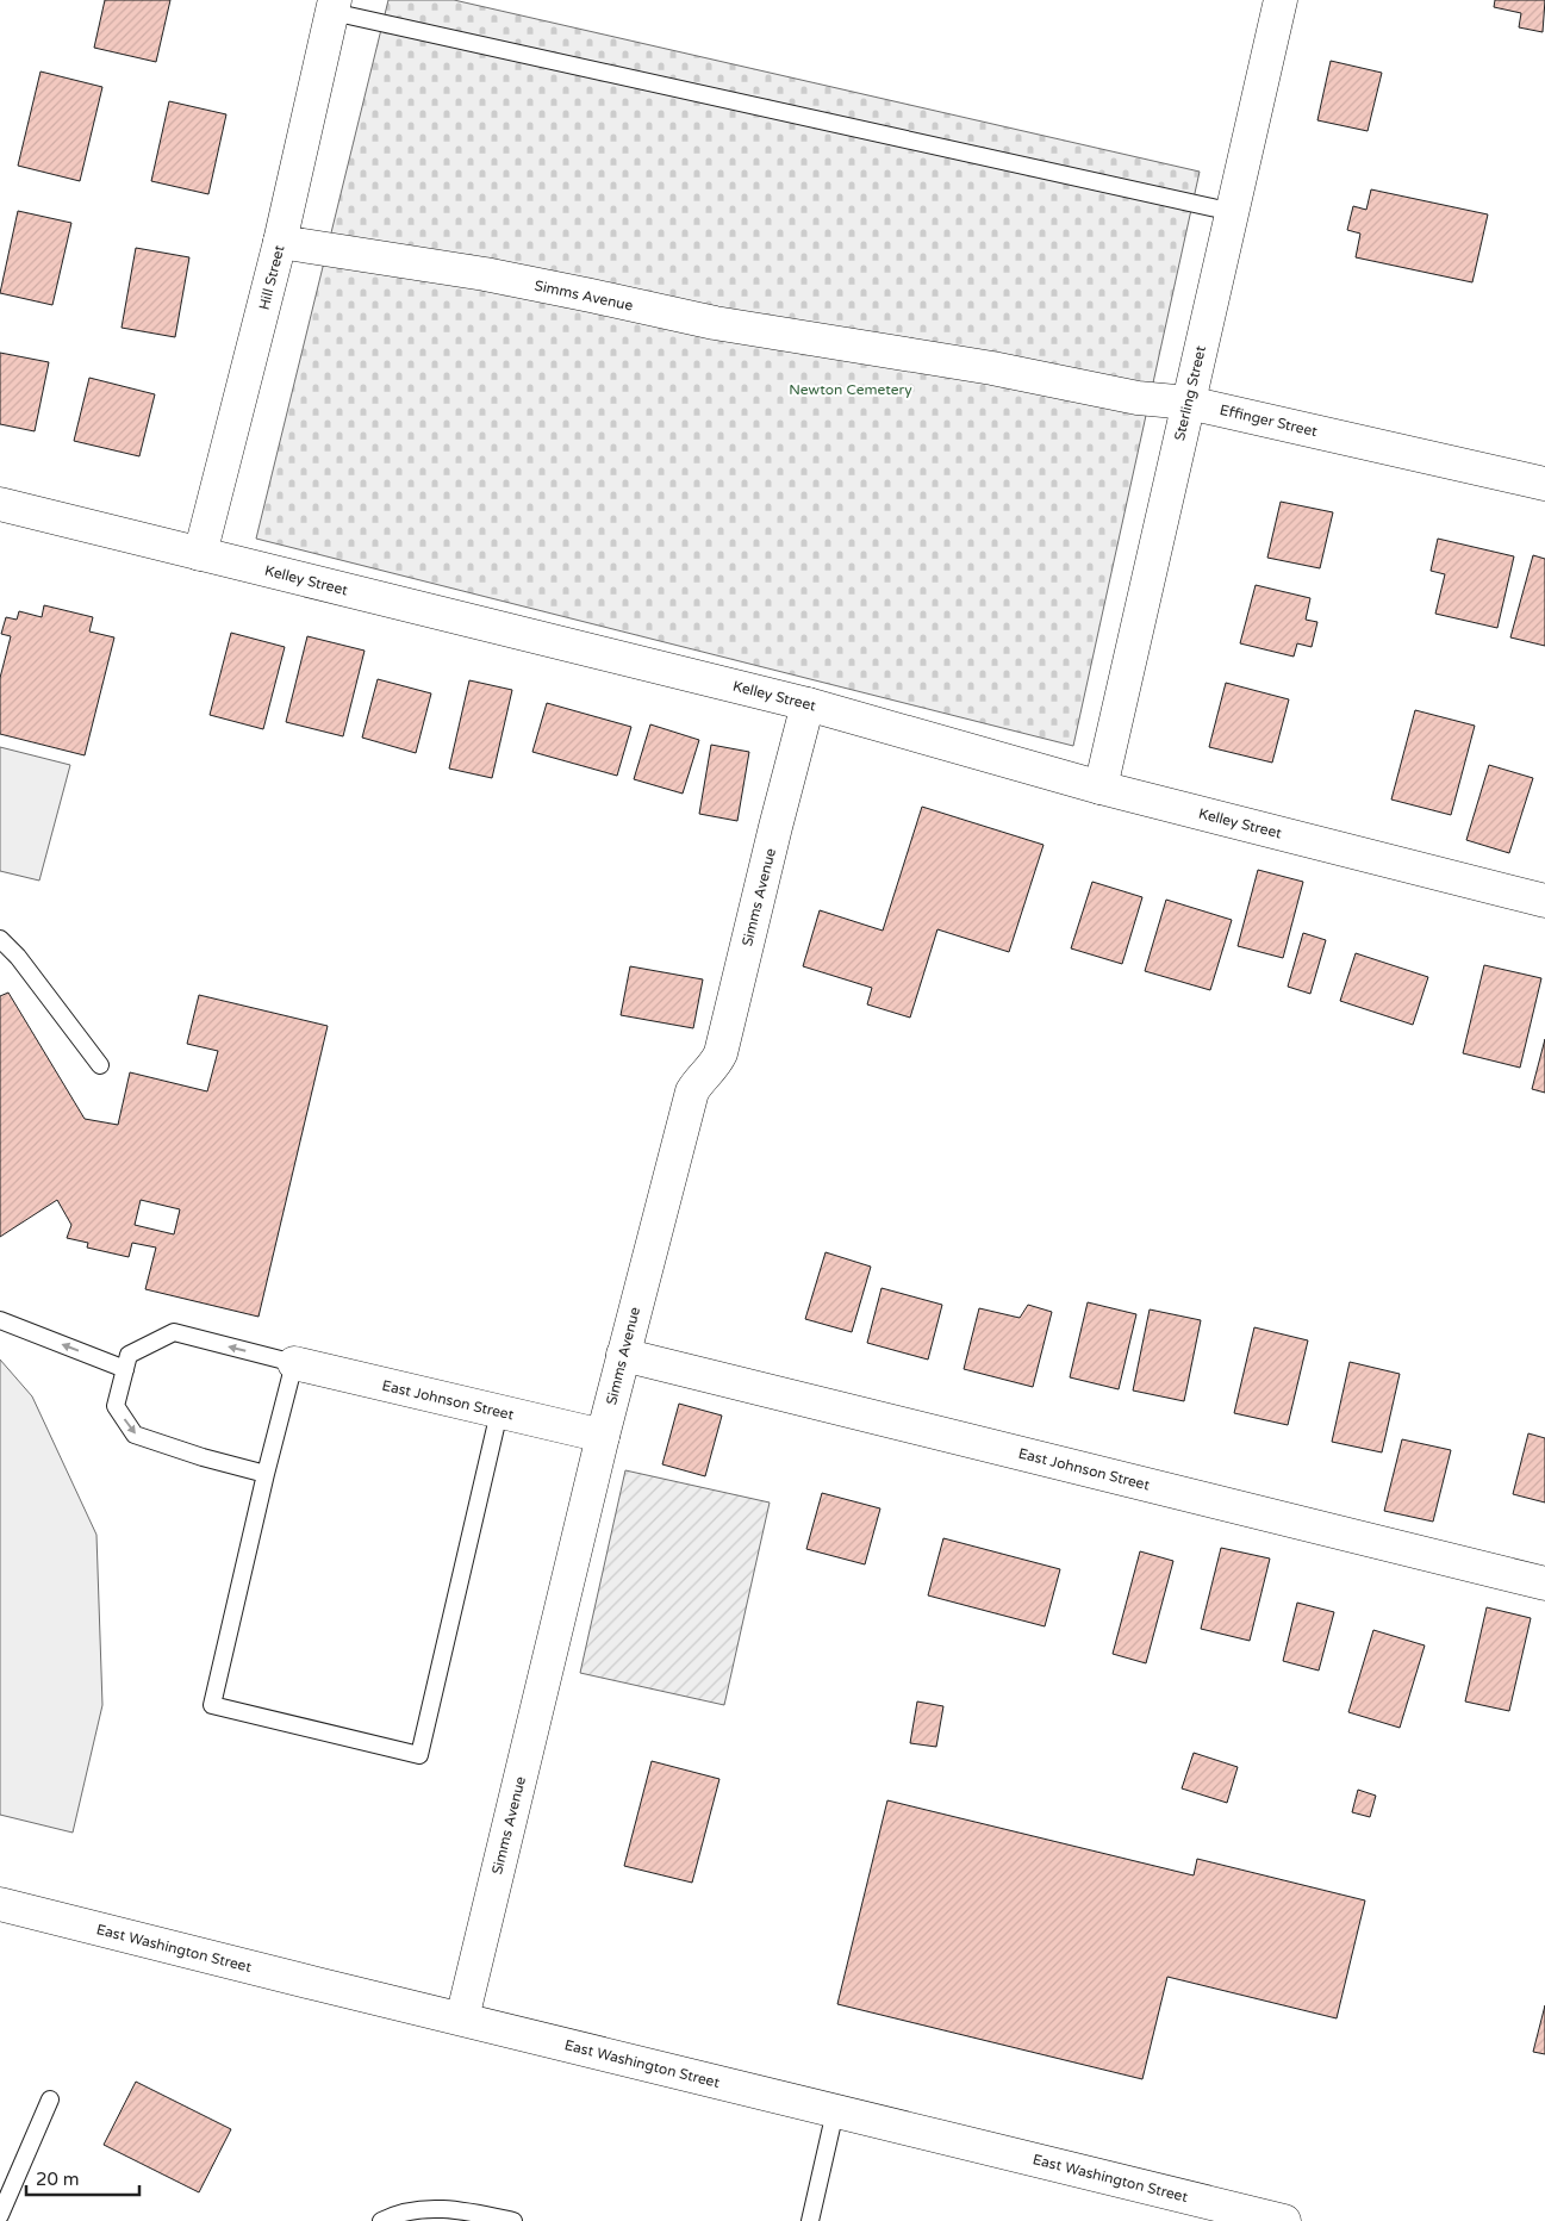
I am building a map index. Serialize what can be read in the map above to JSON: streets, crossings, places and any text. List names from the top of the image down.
{
  "streets": {
    "street": [
      "Hill Street",
      "Simms Avenue",
      "Sterling Street",
      "Effinger Street",
      "Kelley Street",
      "East Johnson Street",
      "East Washington Street"
    ]
  },
  "crossings": [
    ["Hill Street", "Simms Avenue"],
    ["Hill Street", "Kelley Street"],
    ["Simms Avenue", "Effinger Street"],
    ["Simms Avenue", "Kelley Street"],
    ["Simms Avenue", "East Johnson Street"],
    ["Simms Avenue", "East Washington Street"],
    ["Sterling Street", "Effinger Street"],
    ["Sterling Street", "Kelley Street"]
  ],
  "parks": ["Newton Cemetery"],
  "scale_bar": "20 m"
}
